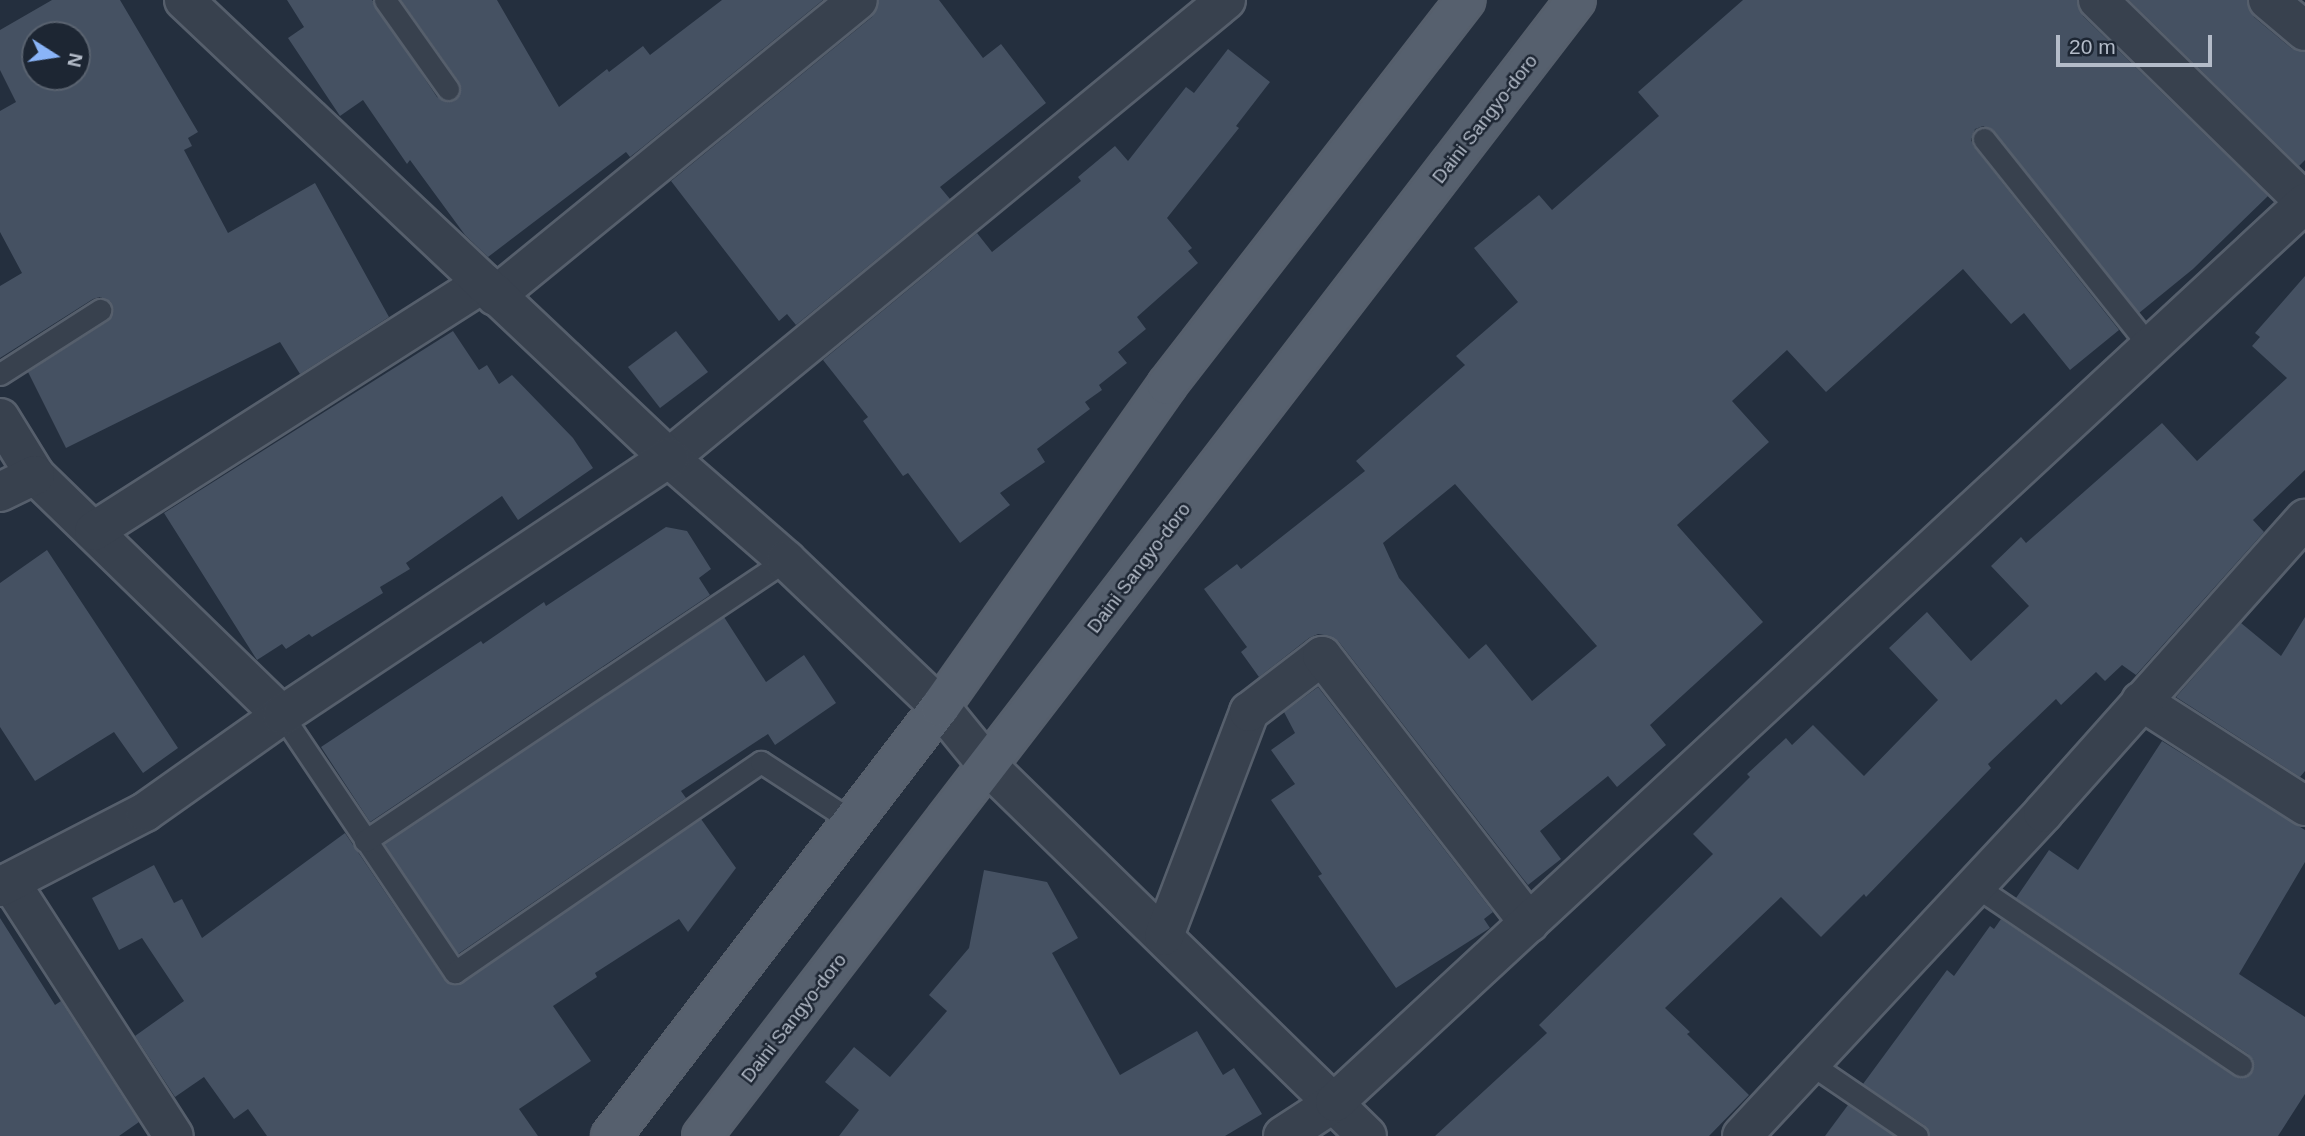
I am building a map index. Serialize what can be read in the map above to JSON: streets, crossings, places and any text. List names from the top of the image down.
{
  "streets": {
    "main road": ["Daini Sangyo-doro"]
  },
  "scale_bar": "20 m",
  "north": "right"
}
